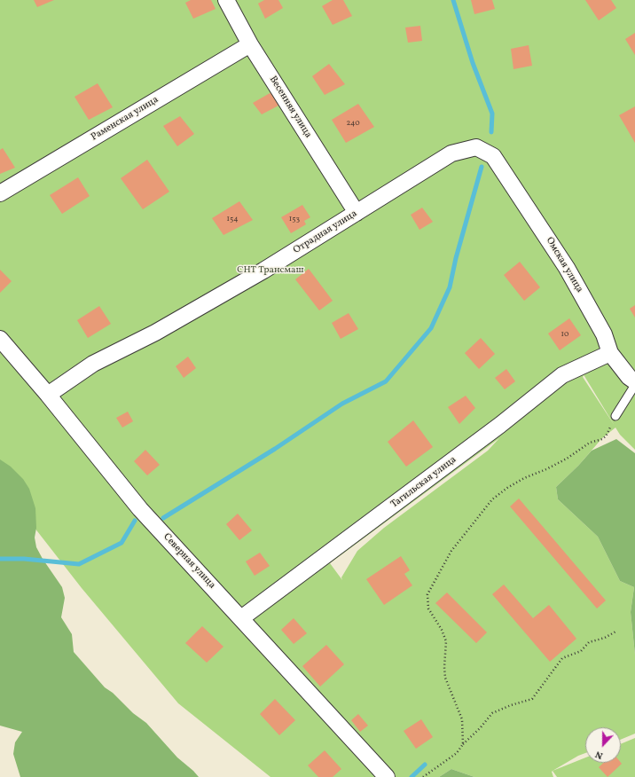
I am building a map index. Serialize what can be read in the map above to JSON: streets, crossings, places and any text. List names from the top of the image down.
{
  "streets": {
    "street": [
      "Весенняя улица",
      "Раменская улица",
      "Отрадная улица",
      "Омская улица",
      "Тагильская улица",
      "Северная улица"
    ]
  },
  "crossings": [
    ["Весенняя улица", "Раменская улица"],
    ["Весенняя улица", "Отрадная улица"],
    ["Отрадная улица", "Омская улица"],
    ["Отрадная улица", "Северная улица"],
    ["Омская улица", "Тагильская улица"],
    ["Тагильская улица", "Северная улица"]
  ],
  "parks": ["СНТ Трансмаш"],
  "house_numbers": [
    "240",
    "154",
    "153",
    "10"
  ],
  "north": "bottom"
}
